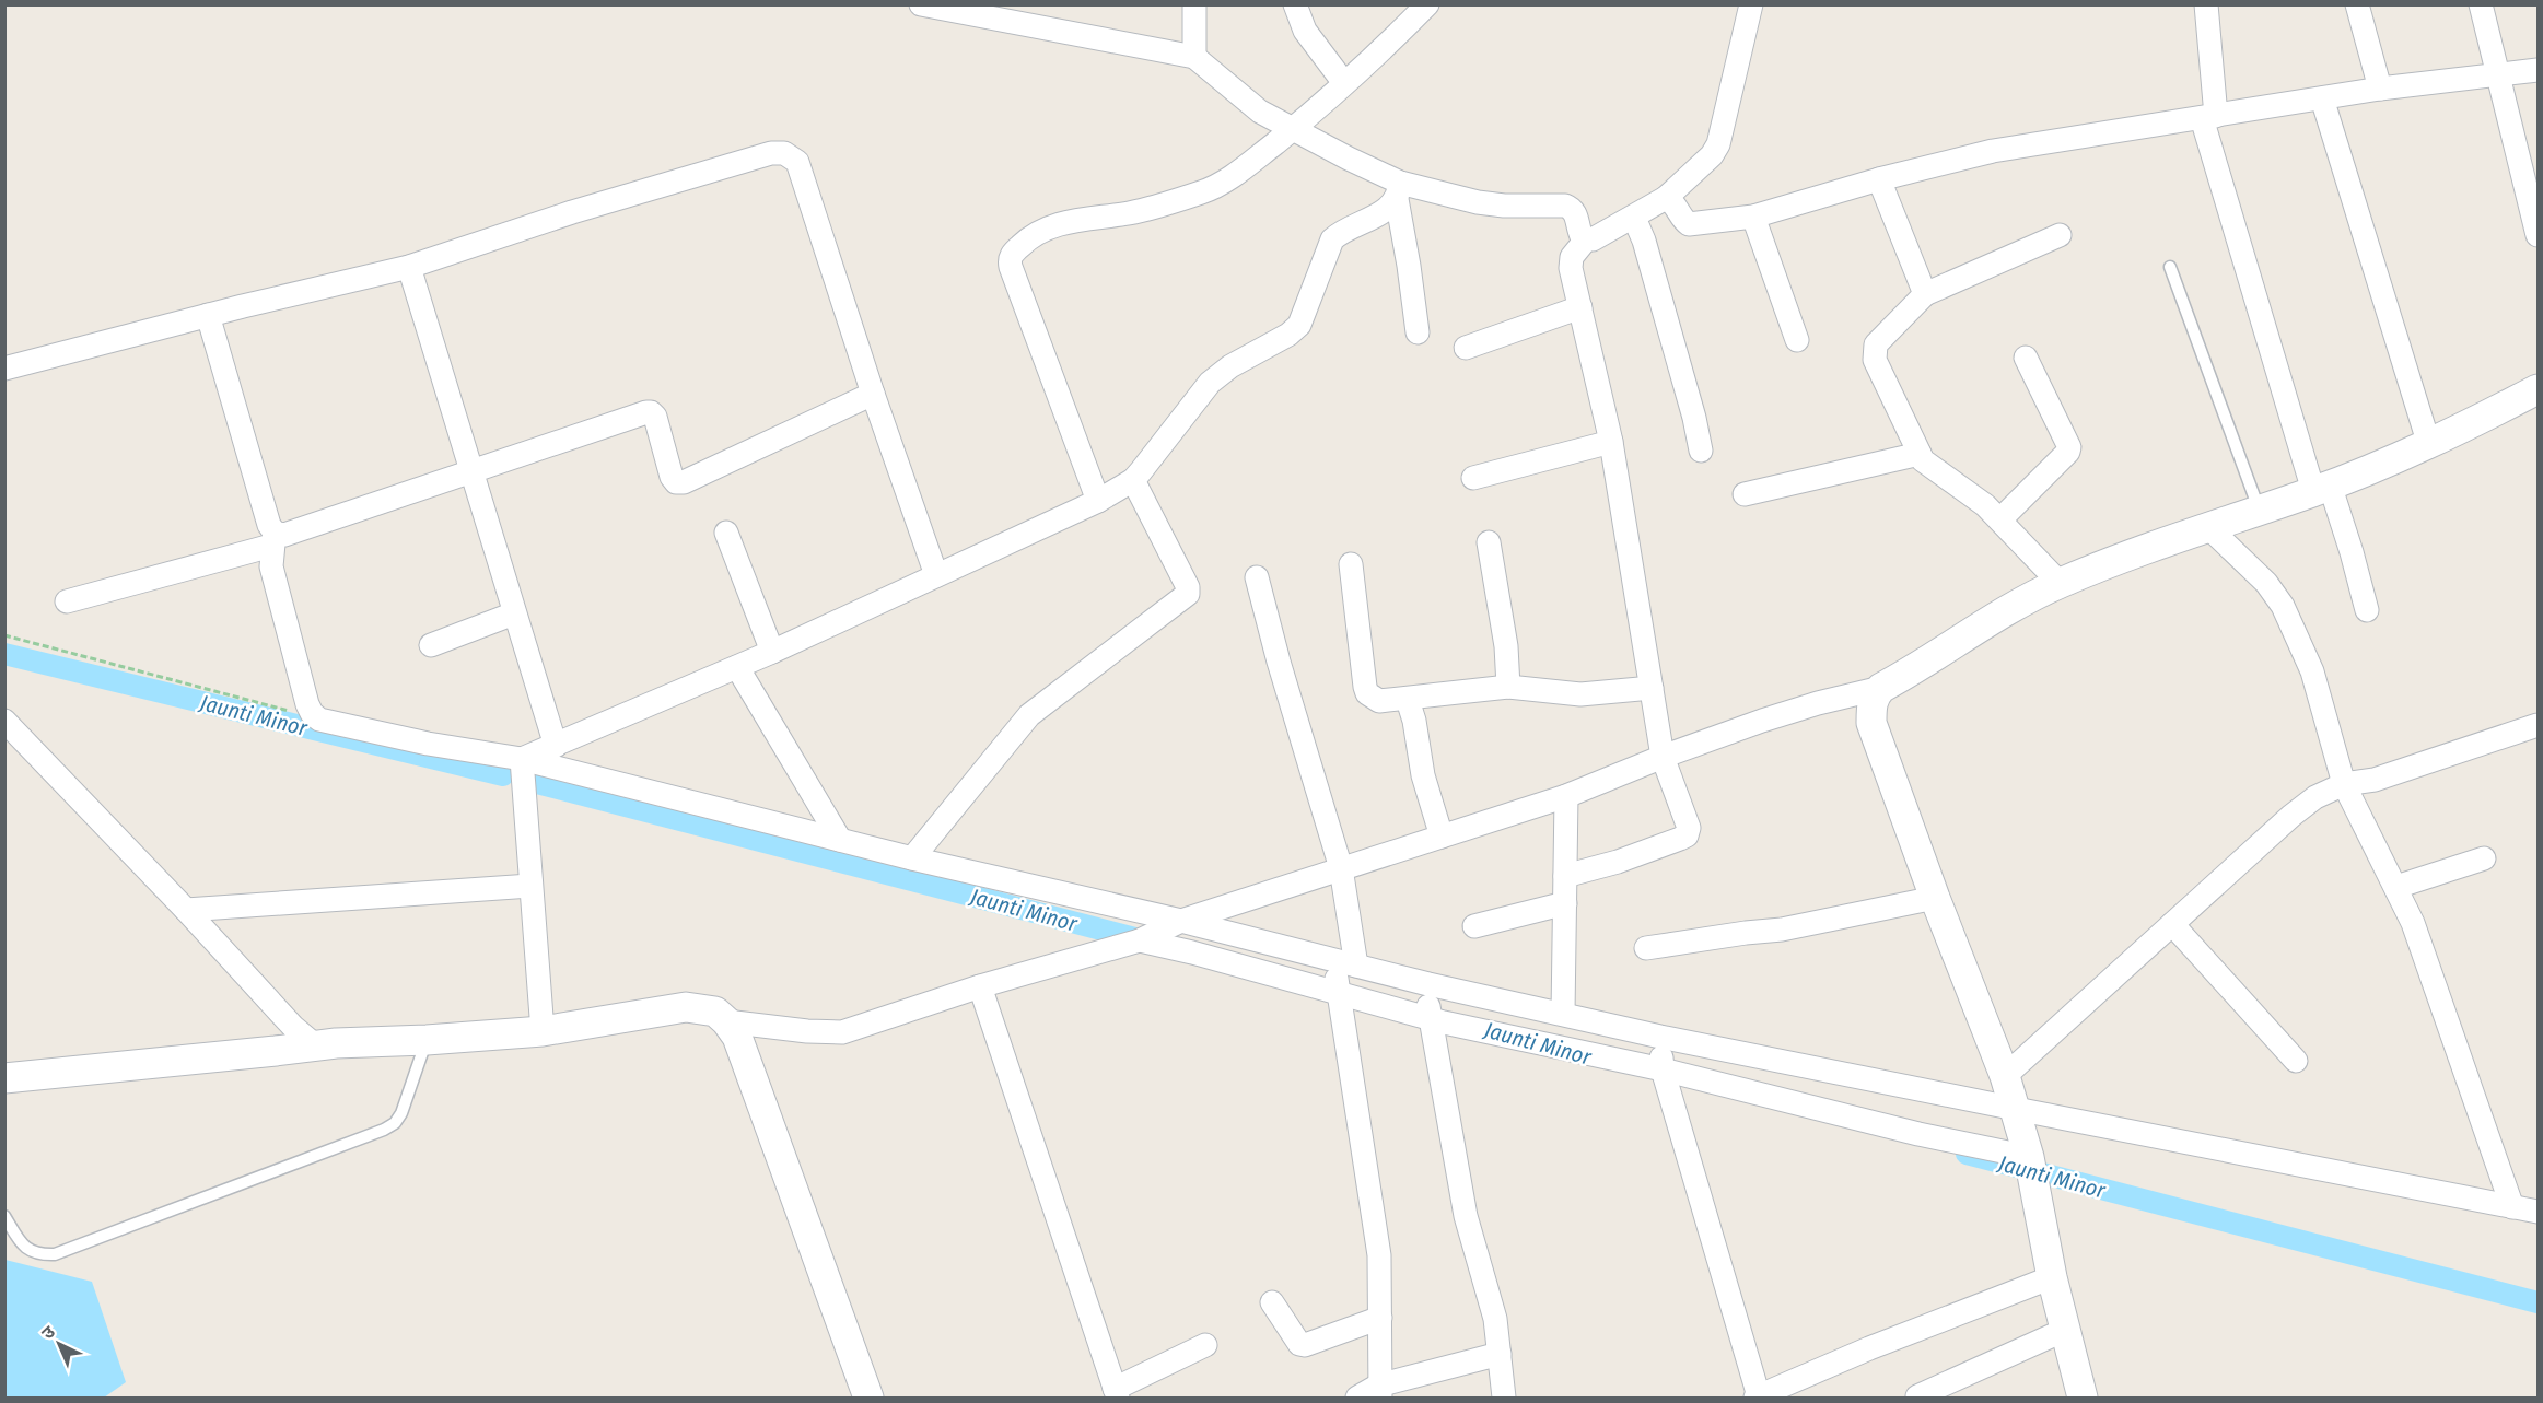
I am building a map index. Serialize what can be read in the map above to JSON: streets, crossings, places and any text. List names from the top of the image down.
{
  "water": ["Jaunti Minor"],
  "north": "top left"
}
